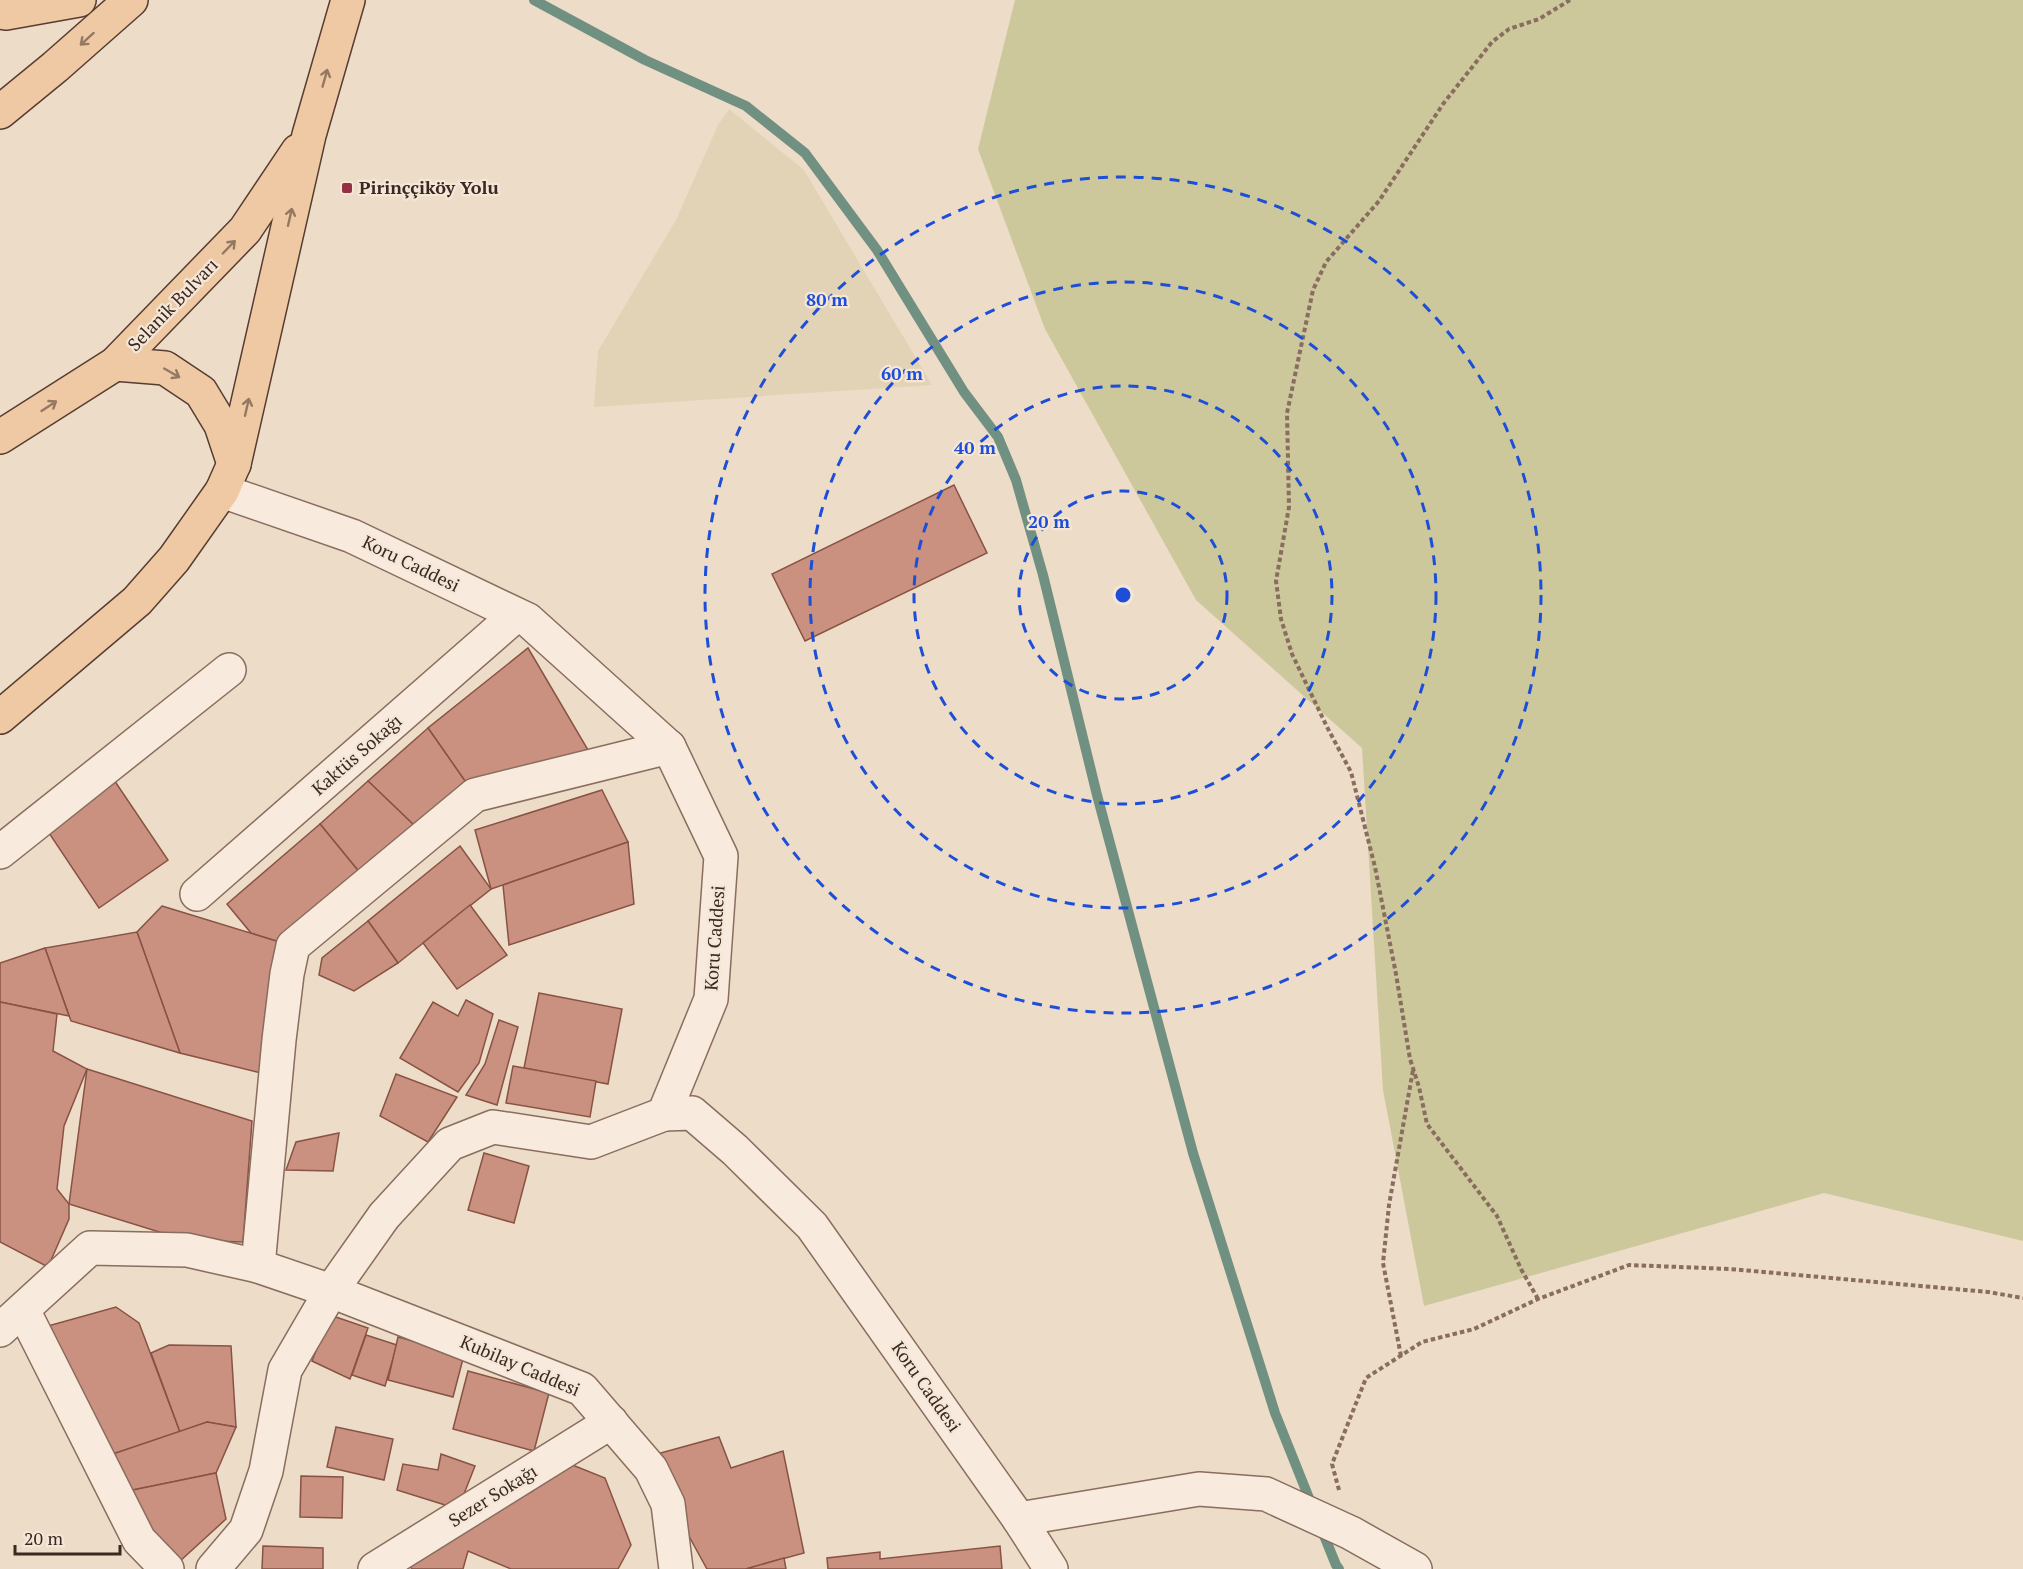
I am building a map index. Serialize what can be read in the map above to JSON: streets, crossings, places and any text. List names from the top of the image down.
{
  "streets": {
    "main road": ["Selanik Bulvarı"],
    "street": [
      "Koru Caddesi",
      "Kaktüs Sokağı",
      "Kubilay Caddesi",
      "Sezer Sokağı"
    ]
  },
  "crossings": [
    ["Koru Caddesi", "Kaktüs Sokağı"],
    ["Kubilay Caddesi", "Sezer Sokağı"]
  ],
  "places": {
    "transit": ["Pirinççiköy Yolu"]
  },
  "scale_bar": "20 m",
  "rings": [
    "80 m",
    "60 m",
    "40 m",
    "20 m"
  ]
}
